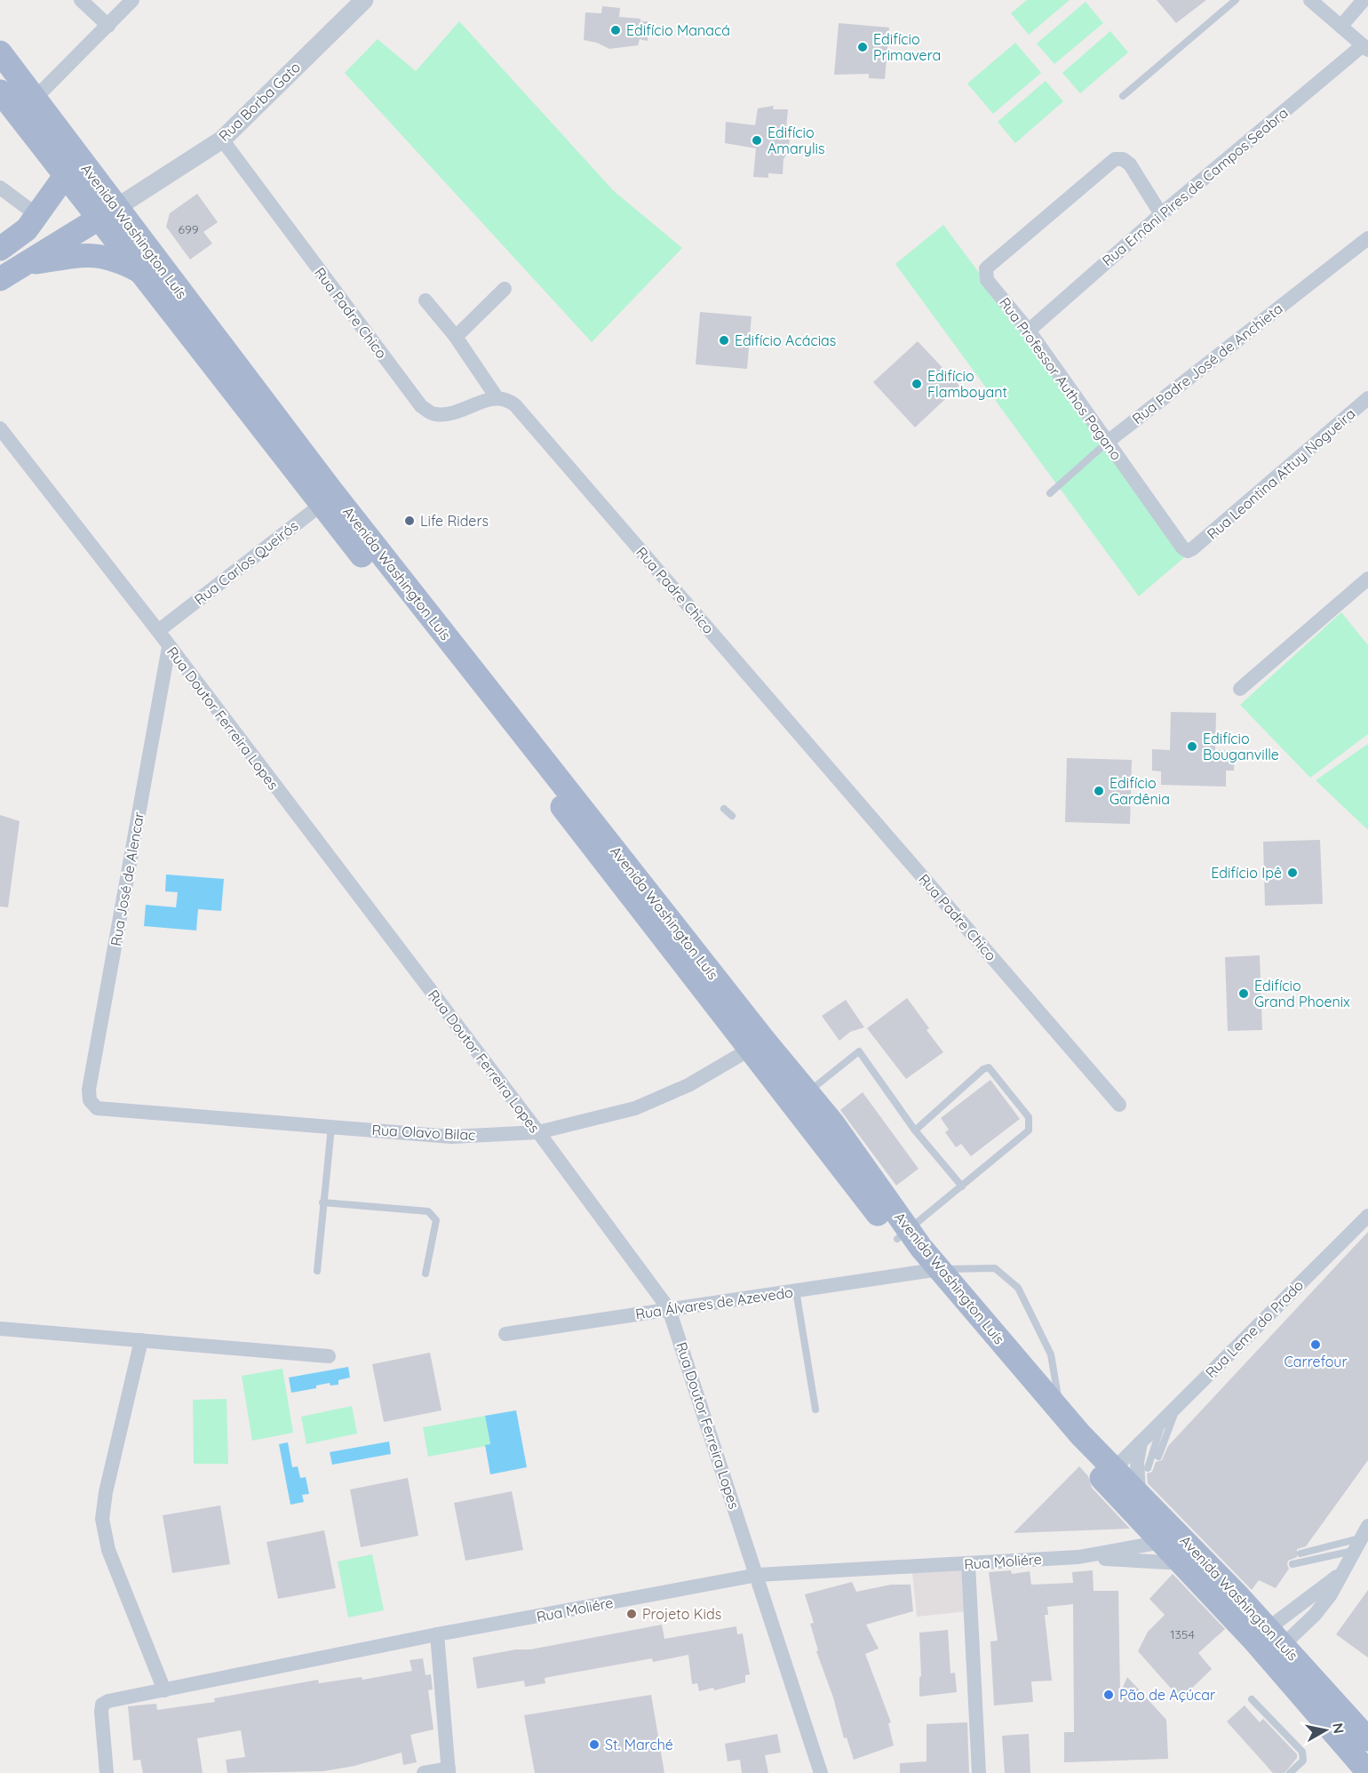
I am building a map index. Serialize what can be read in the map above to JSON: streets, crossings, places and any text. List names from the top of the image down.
{
  "streets": {
    "main road": ["Avenida Washington Luís"],
    "street": [
      "Rua Borba Gato",
      "Rua Ernâni Pires de Campos Seabra",
      "Rua Padre Chico",
      "Rua Padre José de Anchieta",
      "Rua Professor Authos Pagano",
      "Rua Leontina Attuy Nogueira",
      "Rua Carlos Queirós",
      "Rua Doutor Ferreira Lopes",
      "Rua José de Alencar",
      "Rua Olavo Bilac",
      "Rua Álvares de Azevedo",
      "Rua Leme do Prado",
      "Rua Moliére"
    ]
  },
  "crossings": [
    ["Rua Borba Gato", "Avenida Washington Luís"],
    ["Rua Borba Gato", "Rua Padre Chico"],
    ["Rua Ernâni Pires de Campos Seabra", "Rua Professor Authos Pagano"],
    ["Avenida Washington Luís", "Rua Carlos Queirós"],
    ["Avenida Washington Luís", "Rua Olavo Bilac"],
    ["Avenida Washington Luís", "Rua Álvares de Azevedo"],
    ["Avenida Washington Luís", "Rua Leme do Prado"],
    ["Avenida Washington Luís", "Rua Moliére"],
    ["Rua Padre José de Anchieta", "Rua Professor Authos Pagano"],
    ["Rua Professor Authos Pagano", "Rua Leontina Attuy Nogueira"],
    ["Rua Carlos Queirós", "Rua Doutor Ferreira Lopes"],
    ["Rua Doutor Ferreira Lopes", "Rua José de Alencar"],
    ["Rua Doutor Ferreira Lopes", "Rua Olavo Bilac"],
    ["Rua Doutor Ferreira Lopes", "Rua Álvares de Azevedo"],
    ["Rua Doutor Ferreira Lopes", "Rua Moliére"],
    ["Rua José de Alencar", "Rua Olavo Bilac"]
  ],
  "places": [
    "Edifício Manacá",
    "Edifício Primavera",
    "Edifício Amarylis",
    "Edifício Acácias",
    "Edifício Flamboyant",
    "Life Riders",
    "Edifício Bouganville",
    "Edifício Gardênia",
    "Edifício Ipê",
    "Edifício Grand Phoenix",
    "Carrefour",
    "Projeto Kids",
    "Pão de Açúcar",
    "St. Marché"
  ],
  "house_numbers": ["699", "1354"],
  "north": "right"
}
